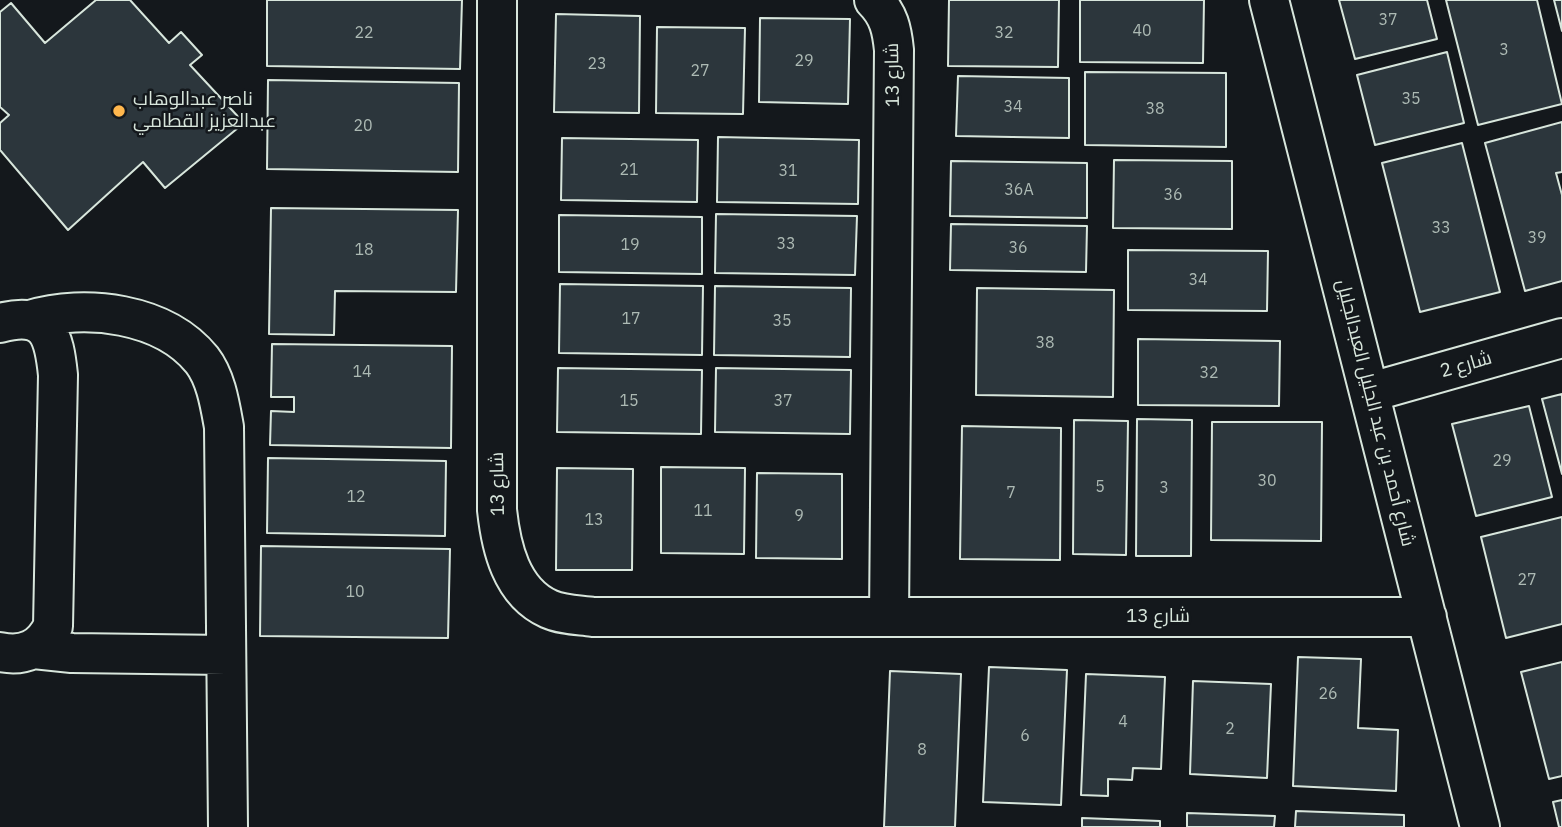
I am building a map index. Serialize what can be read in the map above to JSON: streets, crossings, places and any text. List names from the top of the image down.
{
  "streets": {
    "street": ["شارع 13", "شارع 2", "شارع أحمد بن عبد الجليل العبدالجليل"]
  },
  "crossings": [
    ["شارع 13", "شارع أحمد بن عبد الجليل العبدالجليل"],
    ["شارع 2", "شارع أحمد بن عبد الجليل العبدالجليل"]
  ],
  "places": ["ناصر عبدالوهاب عبدالعزيز القطامي"],
  "house_numbers": [
    "37",
    "40",
    "22",
    "32",
    "3",
    "29",
    "23",
    "27",
    "35",
    "34",
    "38",
    "20",
    "21",
    "31",
    "36A",
    "36",
    "33",
    "39",
    "33",
    "19",
    "36",
    "18",
    "34",
    "17",
    "35",
    "38",
    "14",
    "32",
    "15",
    "37",
    "29",
    "30",
    "5",
    "3",
    "7",
    "12",
    "11",
    "9",
    "13",
    "27",
    "10",
    "26",
    "4",
    "2",
    "6",
    "8"
  ]
}
